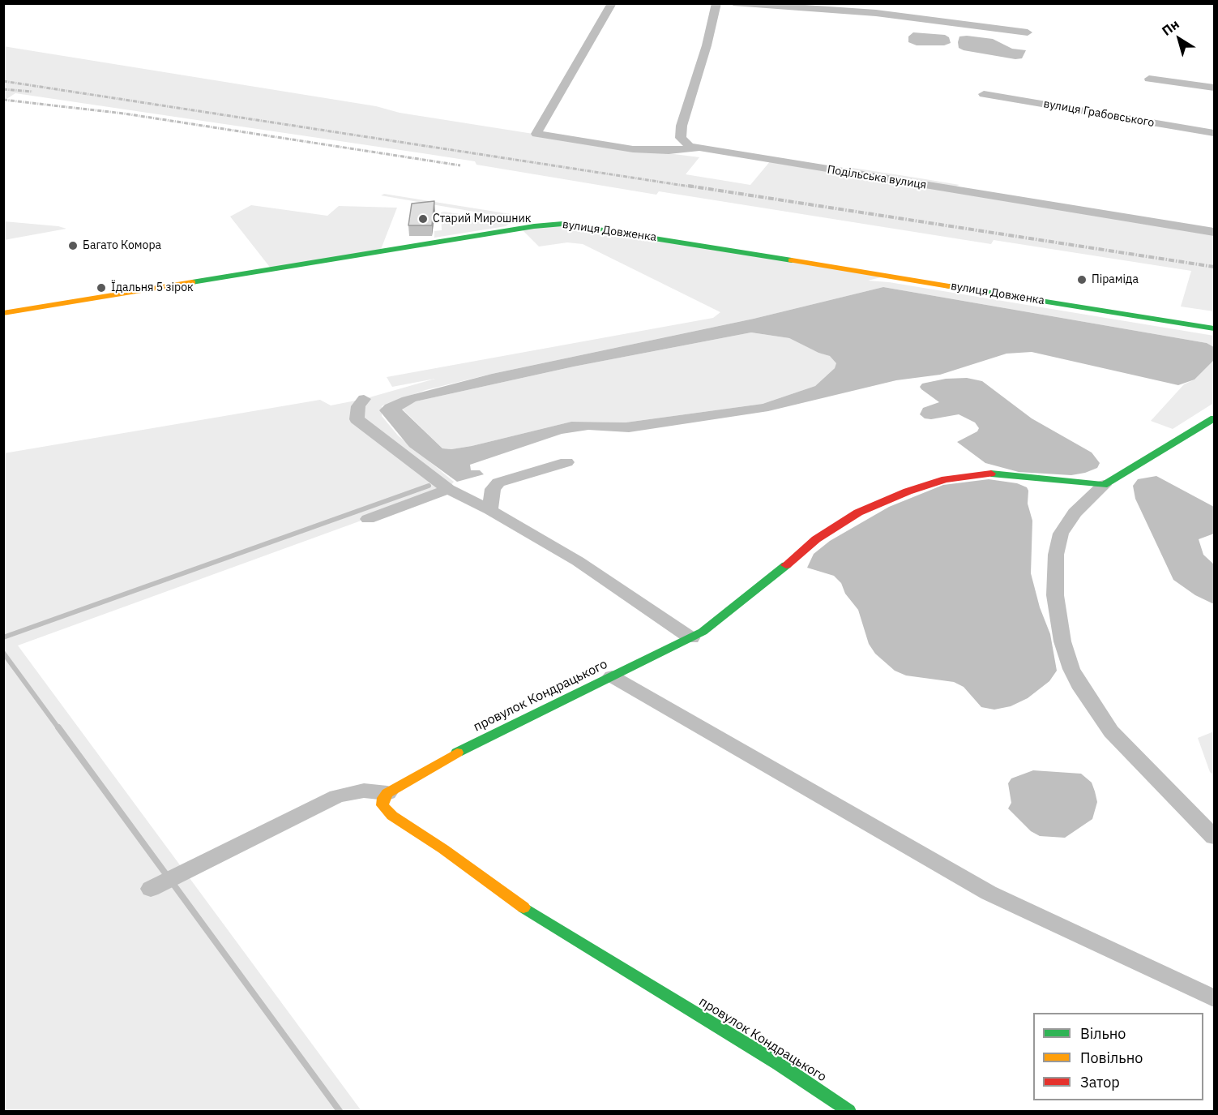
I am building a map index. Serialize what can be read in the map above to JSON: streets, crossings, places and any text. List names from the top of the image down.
{
  "streets": {
    "main road": ["вулиця Довженка", "провулок Кондрацького"],
    "street": ["вулиця Грабовського", "Подільська вулиця"]
  },
  "places": [
    "Старий Мирошник",
    "Багато Комора",
    "Піраміда",
    "Їдальня 5 зірок"
  ],
  "legend": ["Вільно", "Повільно", "Затор"],
  "north": "top left"
}
